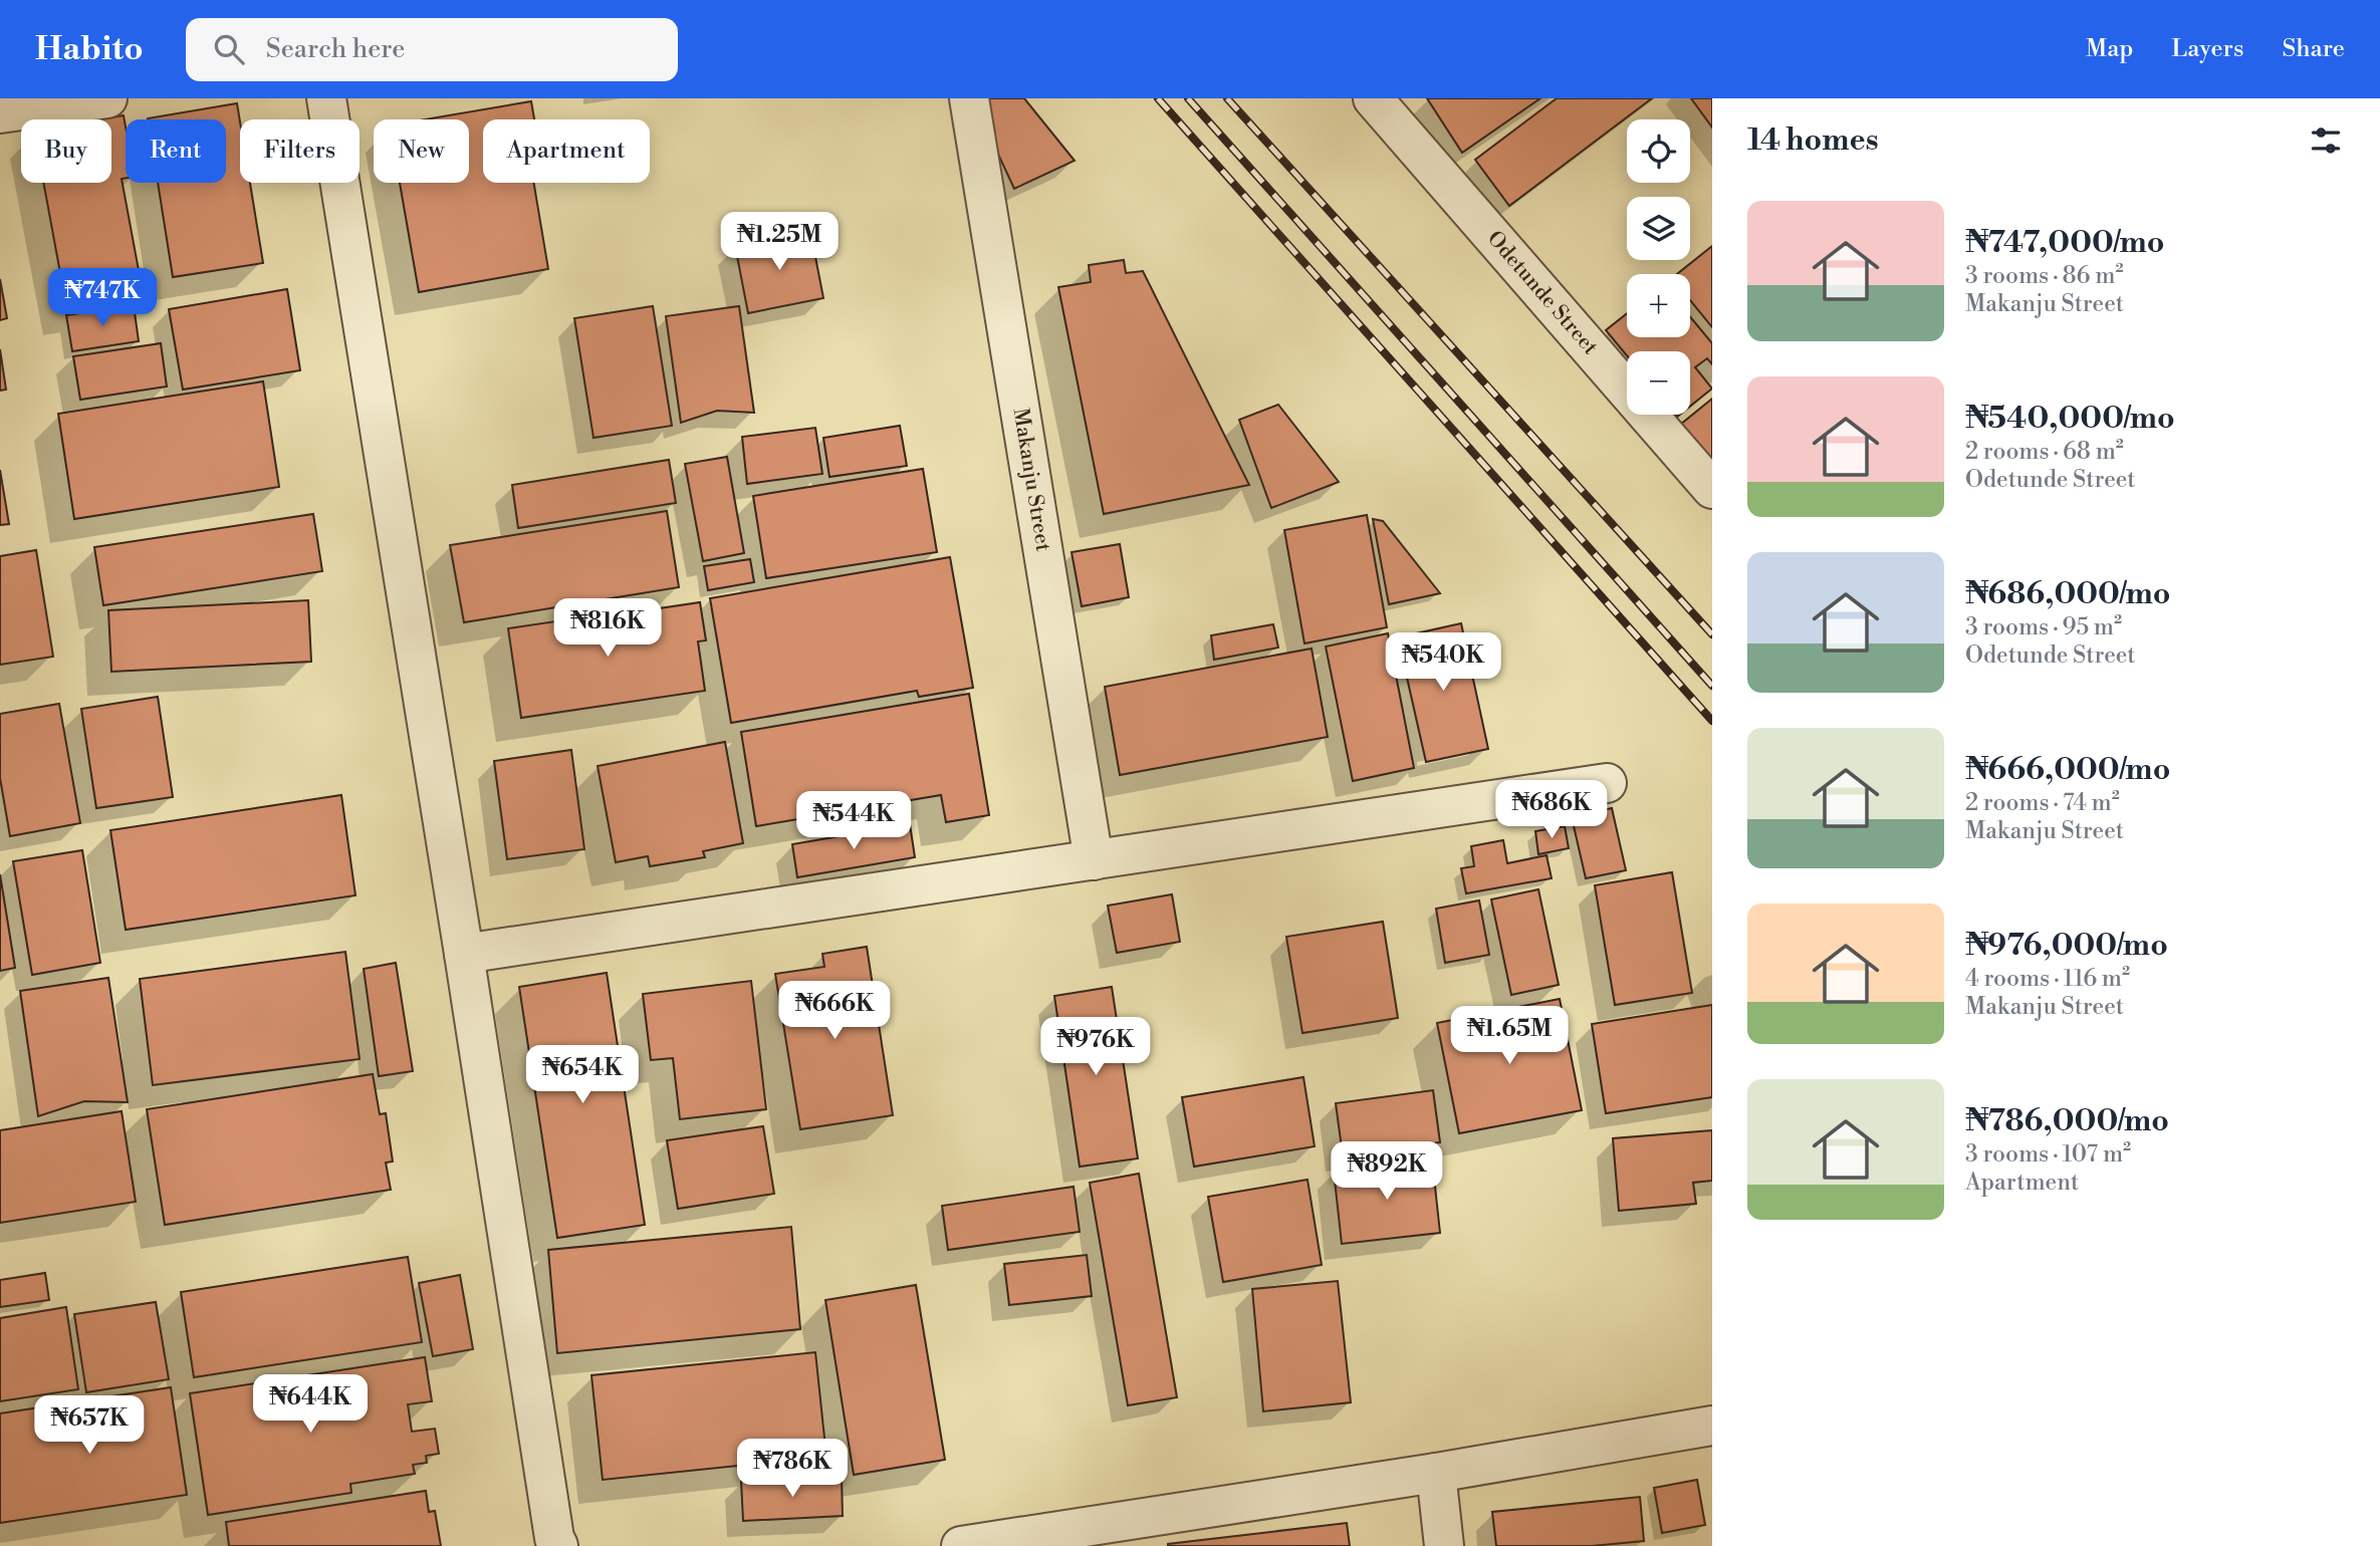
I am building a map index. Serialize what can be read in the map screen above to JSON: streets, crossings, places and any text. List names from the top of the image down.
{
  "streets": {
    "street": ["Odetunde Street", "Makanju Street"]
  },
  "page": {
    "header": "Habito",
    "search": "Search here",
    "nav": ["Map", "Layers", "Share"],
    "heading": "14 homes",
    "map_buttons": ["+", "−"],
    "chip": [
      "Buy",
      "Rent",
      "Filters",
      "New",
      "Apartment"
    ],
    "list": [
      {
        "name": "₦747,000/mo",
        "note": "3 rooms · 86 m² · Makanju Street"
      },
      {
        "name": "₦540,000/mo",
        "note": "2 rooms · 68 m² · Odetunde Street"
      },
      {
        "name": "₦686,000/mo",
        "note": "3 rooms · 95 m² · Odetunde Street"
      },
      {
        "name": "₦666,000/mo",
        "note": "2 rooms · 74 m² · Makanju Street"
      },
      {
        "name": "₦976,000/mo",
        "note": "4 rooms · 116 m² · Makanju Street"
      },
      {
        "name": "₦786,000/mo",
        "note": "3 rooms · 107 m² · Apartment"
      }
    ],
    "price": [
      "₦1.25M",
      "₦747K",
      "₦816K",
      "₦540K",
      "₦686K",
      "₦544K",
      "₦666K",
      "₦1.65M",
      "₦976K",
      "₦654K",
      "₦892K",
      "₦644K",
      "₦657K",
      "₦786K"
    ]
  }
}
